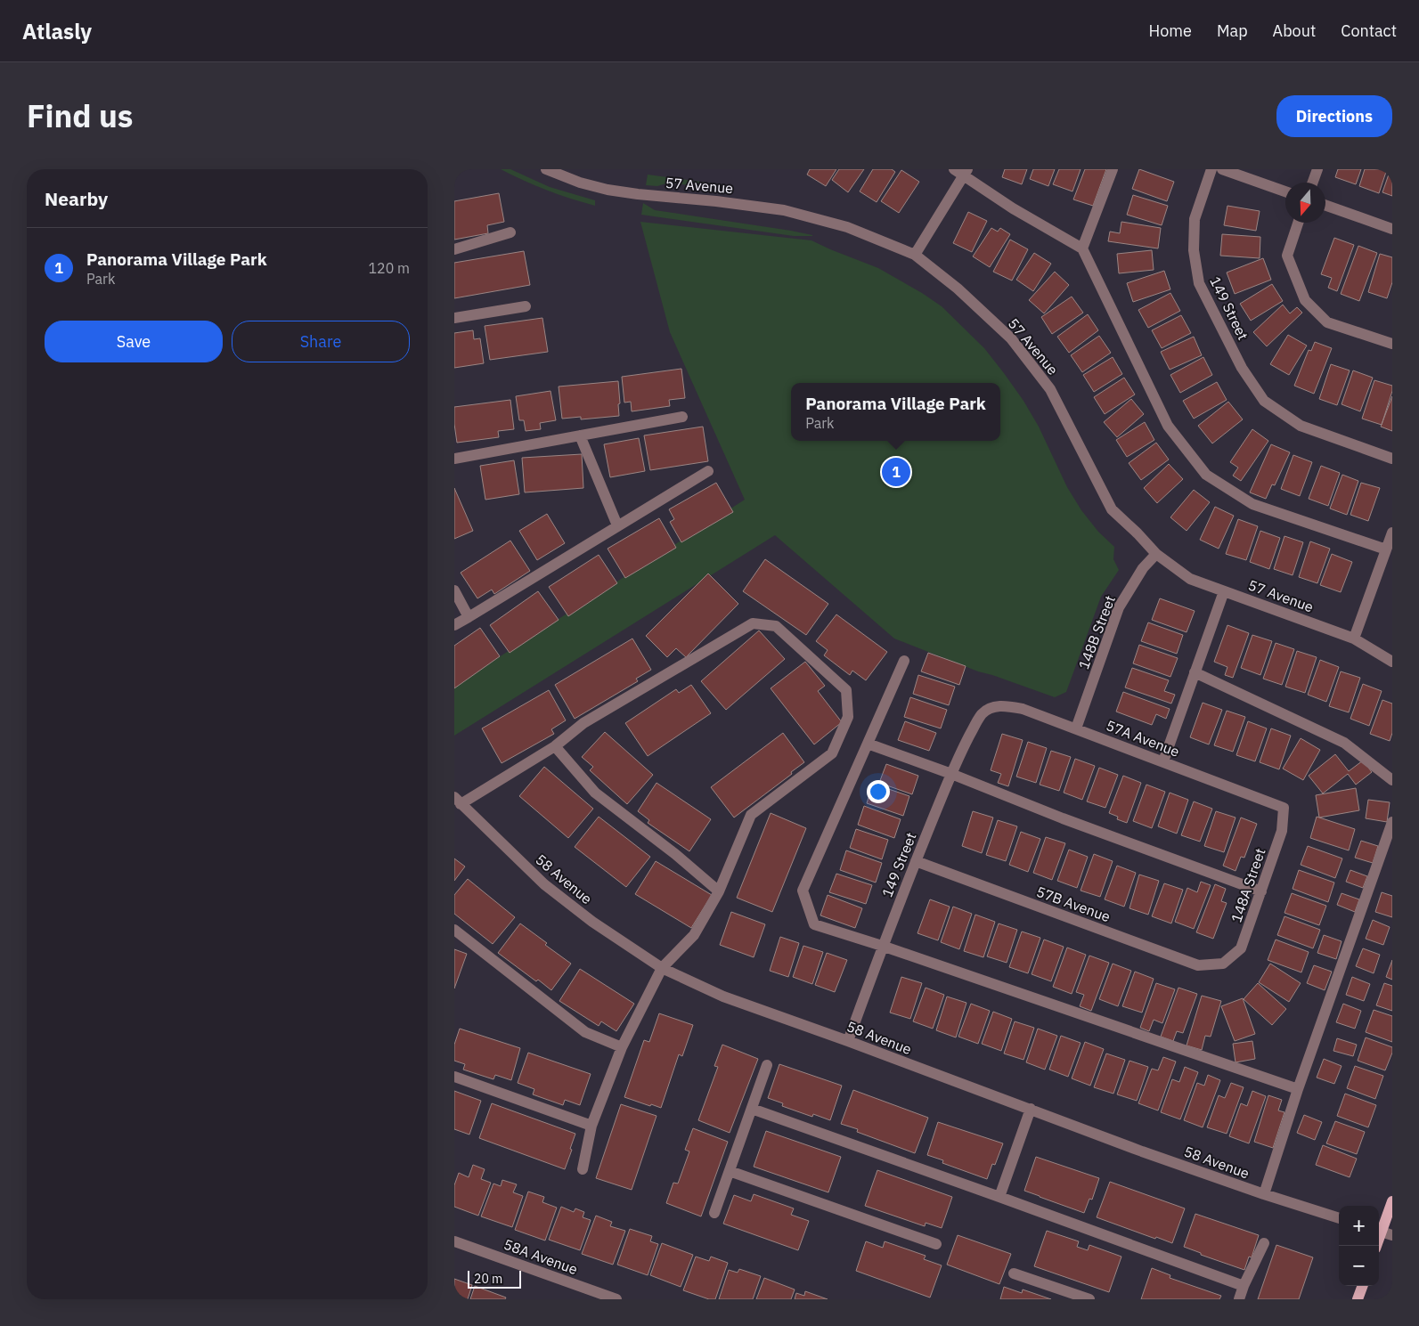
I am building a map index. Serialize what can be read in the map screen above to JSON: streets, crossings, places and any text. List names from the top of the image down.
{
  "streets": {
    "street": [
      "57 Avenue",
      "149 Street",
      "148B Street",
      "57A Avenue",
      "58 Avenue",
      "148A Street",
      "57B Avenue",
      "58A Avenue"
    ]
  },
  "crossings": [
    ["57 Avenue", "148B Street"],
    ["149 Street", "57A Avenue"],
    ["149 Street", "58 Avenue"],
    ["149 Street", "57B Avenue"],
    ["148B Street", "57A Avenue"],
    ["57A Avenue", "148A Street"],
    ["148A Street", "57B Avenue"]
  ],
  "scale_bar": "20 m",
  "north": "bottom",
  "page": {
    "header": "Atlasly",
    "nav": [
      "Home",
      "Map",
      "About",
      "Contact"
    ],
    "title": "Find us",
    "buttons": [
      "Directions",
      ["Save", "Share"]
    ],
    "heading": "Nearby",
    "list": [
      {
        "mark": "1",
        "name": "Panorama Village Park",
        "note": "Park",
        "value": "120 m"
      }
    ],
    "popup": ["Panorama Village Park", "Park"],
    "pins": "1",
    "map_buttons": ["+", "−"],
    "scale": "20 m"
  }
}
